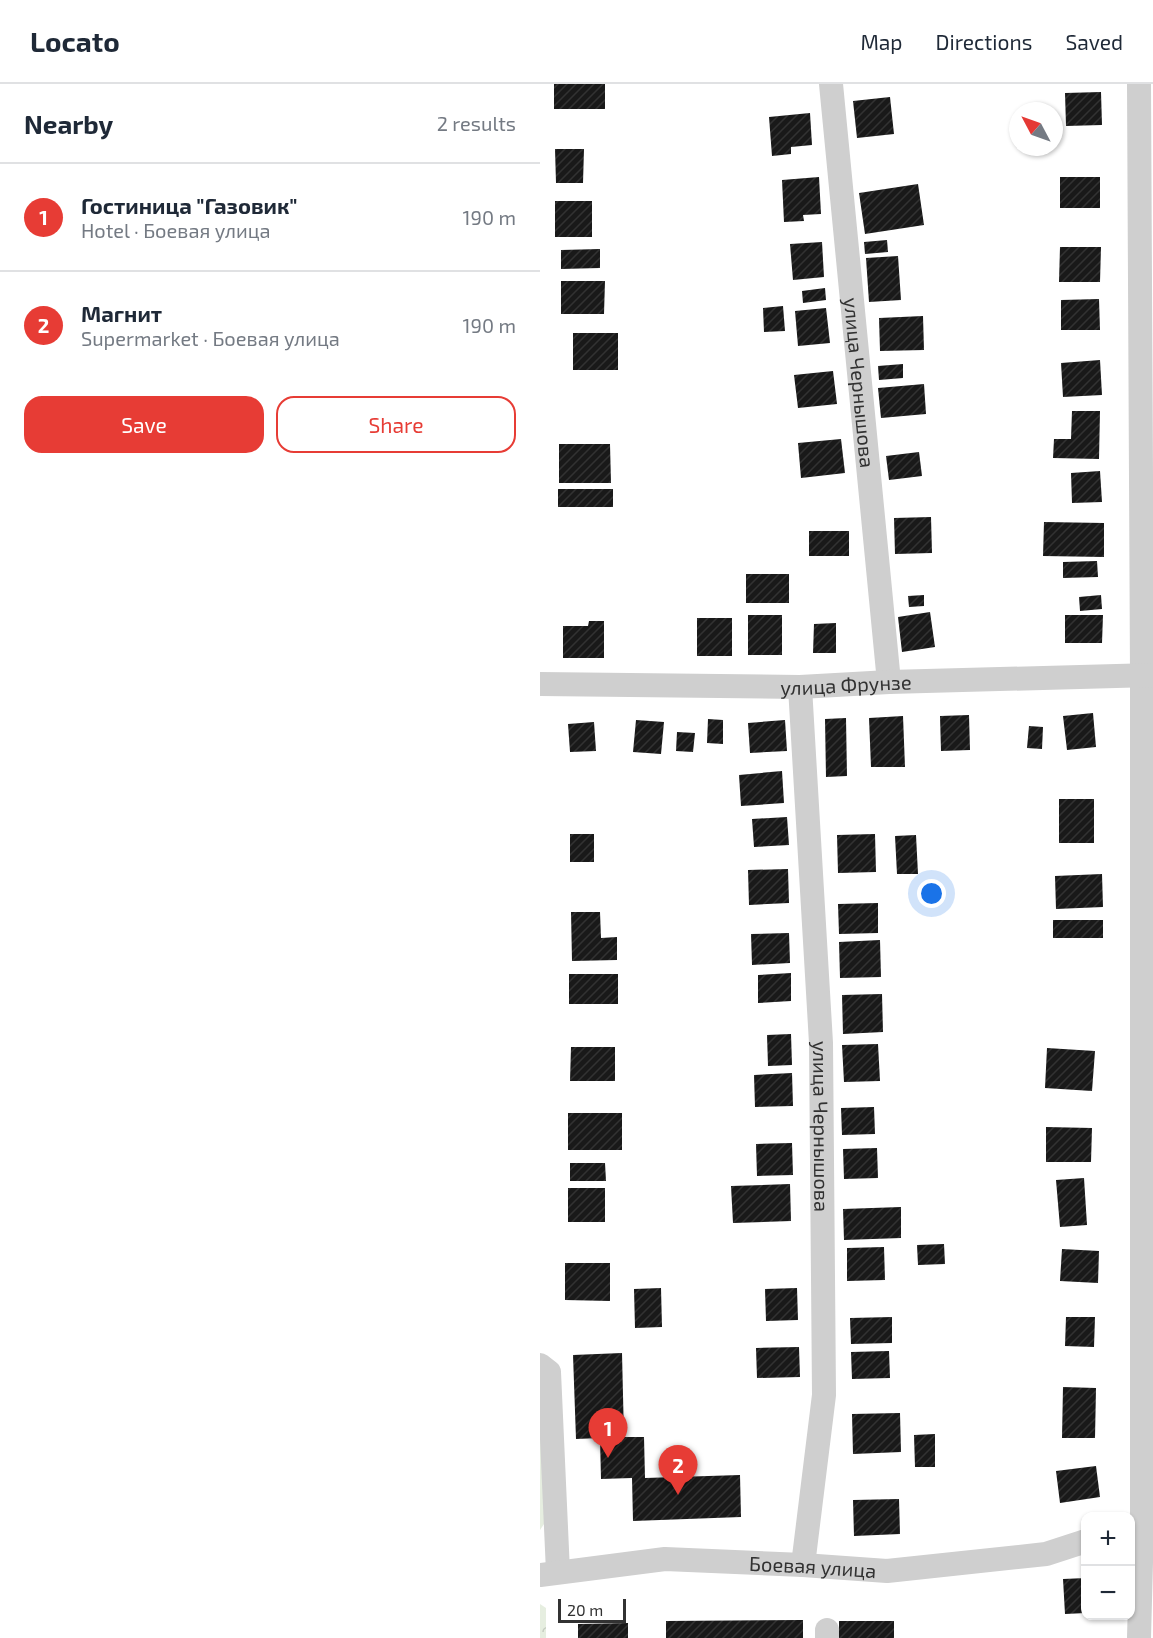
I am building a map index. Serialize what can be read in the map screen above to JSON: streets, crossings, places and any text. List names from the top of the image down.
{
  "streets": {
    "street": ["улица Чернышова", "улица Фрунзе", "Боевая улица"]
  },
  "crossings": [
    ["улица Чернышова", "улица Фрунзе"],
    ["улица Чернышова", "Боевая улица"]
  ],
  "scale_bar": "20 m",
  "north": "top left",
  "page": {
    "header": "Locato",
    "nav": ["Map", "Directions", "Saved"],
    "heading": ["Nearby", "2 results"],
    "list": [
      {
        "mark": "1",
        "name": "Гостиница \"Газовик\"",
        "note": "Hotel · Боевая улица",
        "value": "190 m"
      },
      {
        "mark": "2",
        "name": "Магнит",
        "note": "Supermarket · Боевая улица",
        "value": "190 m"
      }
    ],
    "buttons": ["Save", "Share"],
    "pins": ["1", "2"],
    "map_buttons": ["+", "−"],
    "scale": "20 m"
  }
}
